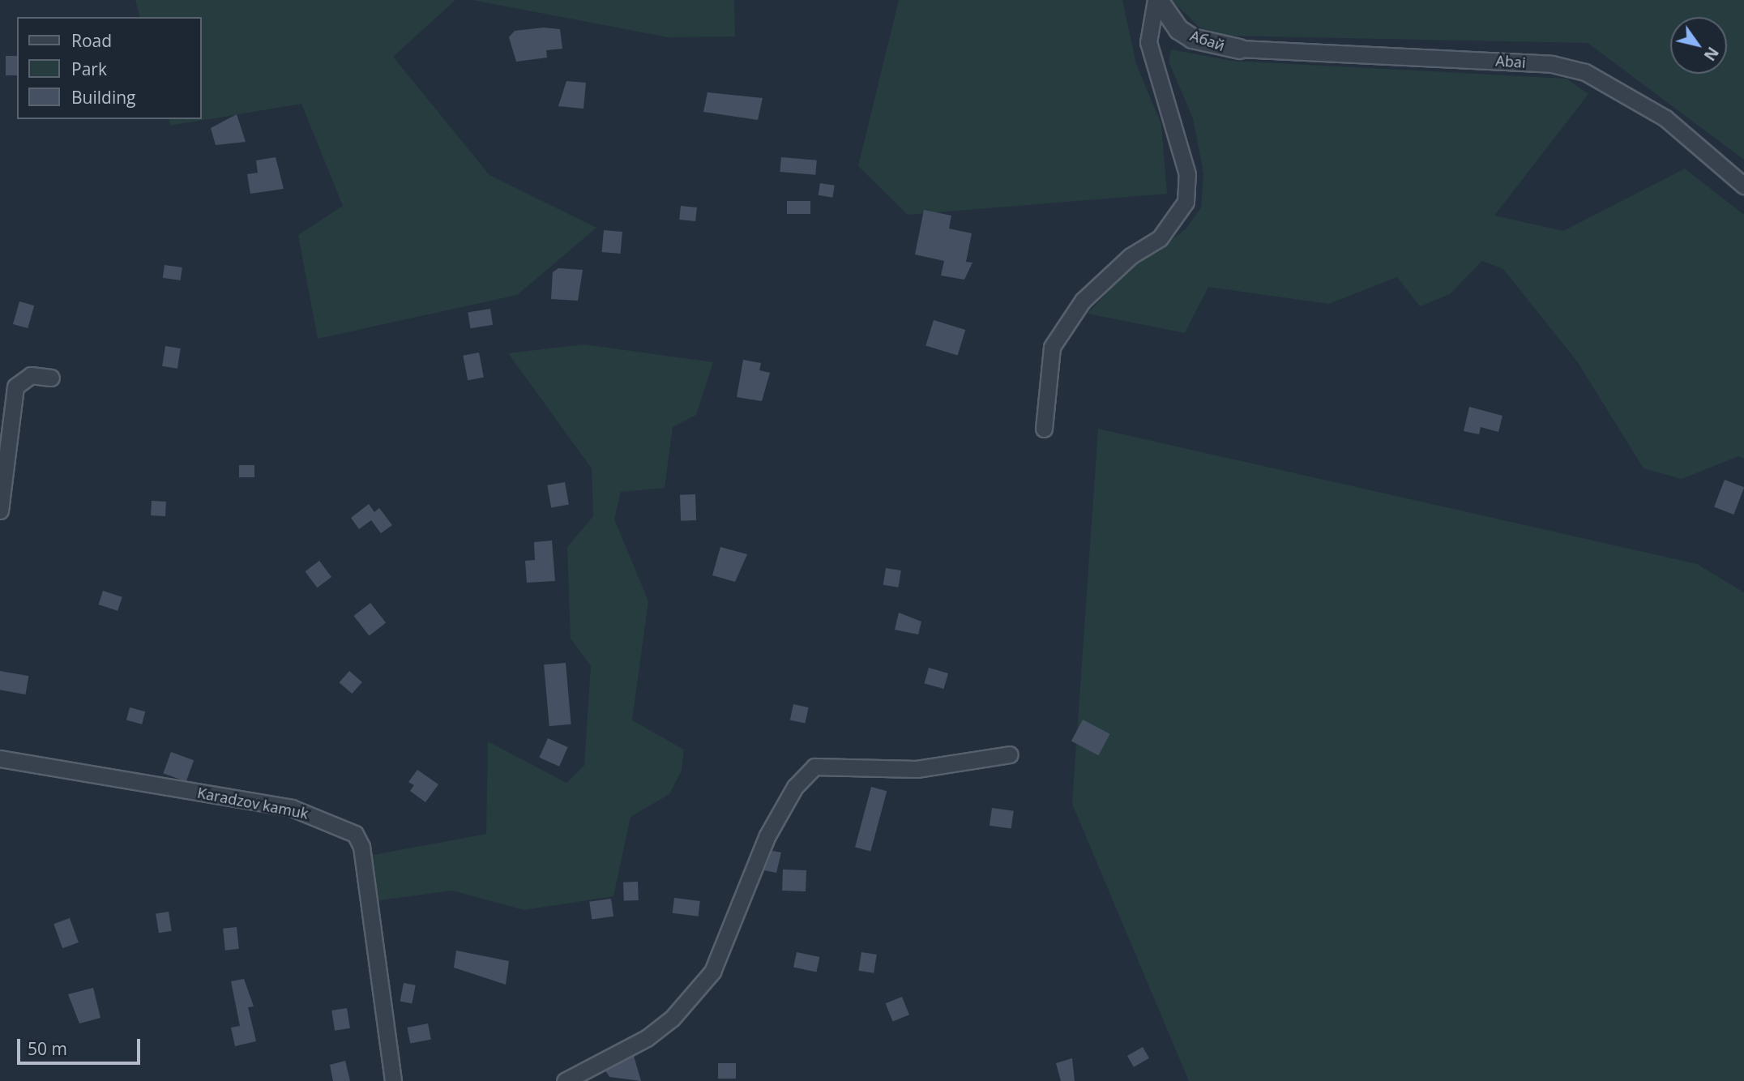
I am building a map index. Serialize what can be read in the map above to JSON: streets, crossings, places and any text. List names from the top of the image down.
{
  "streets": {
    "street": ["Абай", "Abai", "Karadzov kamuk"]
  },
  "crossings": [
    ["Абай", "Abai"]
  ],
  "legend": ["Road", "Park", "Building"],
  "scale_bar": "50 m",
  "north": "bottom right"
}
